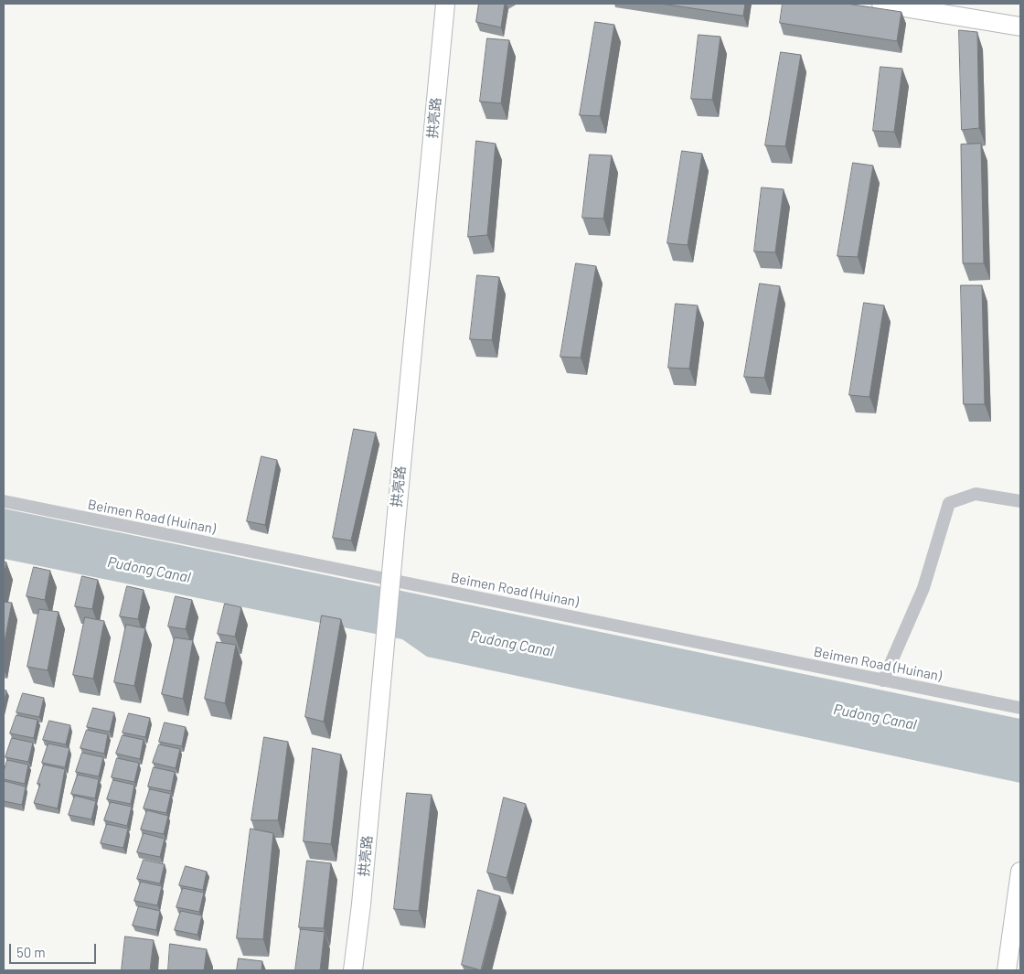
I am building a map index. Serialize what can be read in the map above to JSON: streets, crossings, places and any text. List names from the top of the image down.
{
  "streets": {
    "street": ["拱亮路", "Beimen Road (Huinan)"]
  },
  "water": ["Pudong Canal"],
  "scale_bar": "50 m"
}
